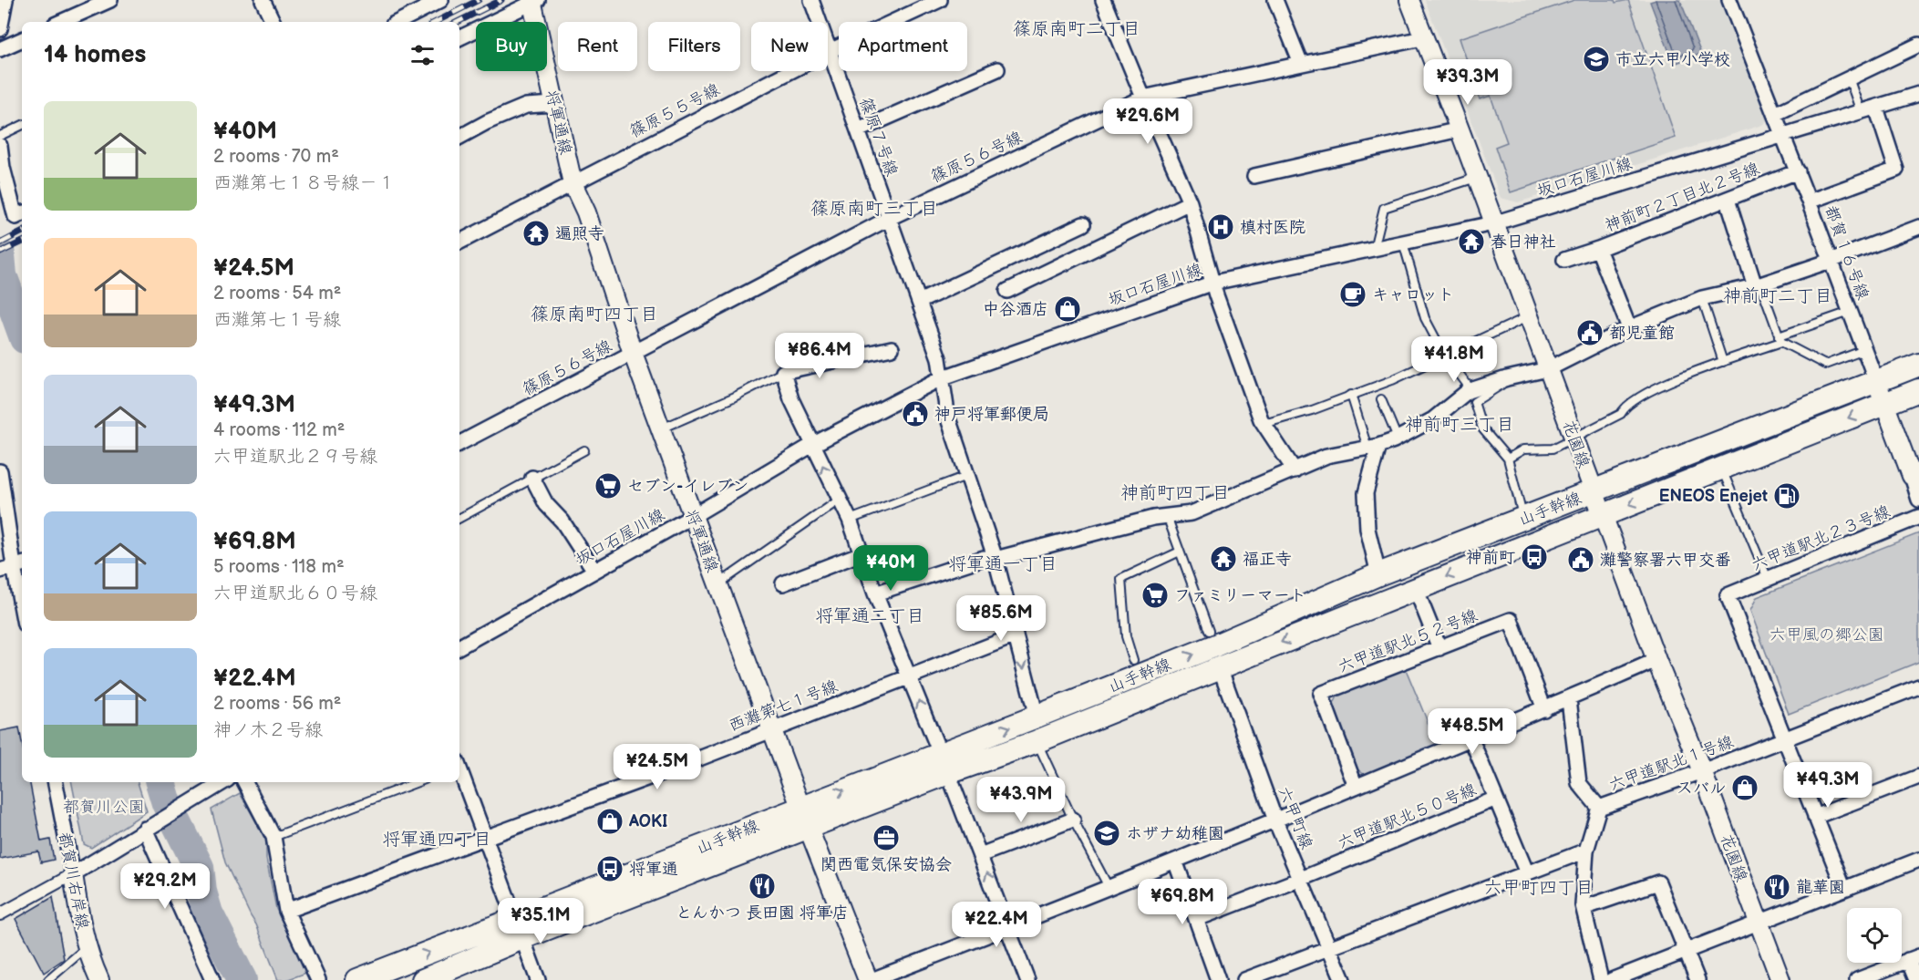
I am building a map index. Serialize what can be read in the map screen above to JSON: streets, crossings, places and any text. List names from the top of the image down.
{
  "streets": {
    "main road": ["山手幹線"],
    "street": [
      "篠原５５号線",
      "将軍通線",
      "篠原７号線",
      "篠原５６号線",
      "坂口石屋川線",
      "神前町２丁目北２号線",
      "都賀１６号線",
      "花園線",
      "六甲道駅北２３号線",
      "六甲道駅北５２号線",
      "西灘第七１号線",
      "六甲道駅北１号線",
      "六甲道駅北５０号線",
      "六甲町線",
      "都賀川右岸線"
    ]
  },
  "crossings": [
    ["篠原５５号線", "将軍通線"],
    ["篠原５５号線", "篠原７号線"],
    ["将軍通線", "篠原５６号線"],
    ["将軍通線", "坂口石屋川線"],
    ["将軍通線", "山手幹線"],
    ["将軍通線", "西灘第七１号線"],
    ["篠原７号線", "篠原５６号線"],
    ["篠原７号線", "坂口石屋川線"],
    ["篠原７号線", "山手幹線"],
    ["篠原７号線", "西灘第七１号線"],
    ["篠原５６号線", "花園線"],
    ["坂口石屋川線", "都賀１６号線"],
    ["坂口石屋川線", "花園線"],
    ["神前町２丁目北２号線", "都賀１６号線"],
    ["都賀１６号線", "山手幹線"],
    ["花園線", "山手幹線"],
    ["花園線", "六甲道駅北１号線"],
    ["山手幹線", "六甲町線"],
    ["六甲道駅北２３号線", "六甲道駅北１号線"],
    ["六甲道駅北５０号線", "六甲町線"]
  ],
  "districts": [
    "篠原南町二丁目",
    "篠原南町三丁目",
    "神前町二丁目",
    "篠原南町四丁目",
    "神前町三丁目",
    "神前町四丁目",
    "将軍通一丁目",
    "将軍通二丁目",
    "将軍通四丁目",
    "六甲町四丁目"
  ],
  "parks": ["六甲風の郷公園", "都賀川公園"],
  "places": {
    "school or university": ["市立六甲小学校", "ホザナ幼稚園"],
    "hospital": ["槙村医院"],
    "temple": ["遍照寺", "春日神社", "福正寺"],
    "cafe": ["キャロット"],
    "shop": ["中谷酒店", "スバル", "AOKI"],
    "public building": ["都児童館", "神戸将軍郵便局", "灘警察署六甲交番"],
    "supermarket": ["セブン-イレブン", "ファミリーマート"],
    "fuel station": ["ENEOS Enejet"],
    "bus stop": ["神前町", "将軍通"],
    "office": ["関西電気保安協会"],
    "restaurant": ["とんかつ 長田園 将軍店", "龍華園"]
  },
  "page": {
    "chip": [
      "Buy",
      "Rent",
      "Filters",
      "New",
      "Apartment"
    ],
    "heading": "14 homes",
    "price": [
      "¥39.3M",
      "¥29.6M",
      "¥86.4M",
      "¥41.8M",
      "¥40M",
      "¥85.6M",
      "¥48.5M",
      "¥24.5M",
      "¥49.3M",
      "¥43.9M",
      "¥29.2M",
      "¥69.8M",
      "¥35.1M",
      "¥22.4M"
    ],
    "list": [
      {
        "name": "¥40M",
        "note": "2 rooms · 70 m² · 西灘第七１８号線－１"
      },
      {
        "name": "¥24.5M",
        "note": "2 rooms · 54 m² · 西灘第七１号線"
      },
      {
        "name": "¥49.3M",
        "note": "4 rooms · 112 m² · 六甲道駅北２９号線"
      },
      {
        "name": "¥69.8M",
        "note": "5 rooms · 118 m² · 六甲道駅北６０号線"
      },
      {
        "name": "¥22.4M",
        "note": "2 rooms · 56 m² · 神ノ木２号線"
      }
    ]
  }
}
